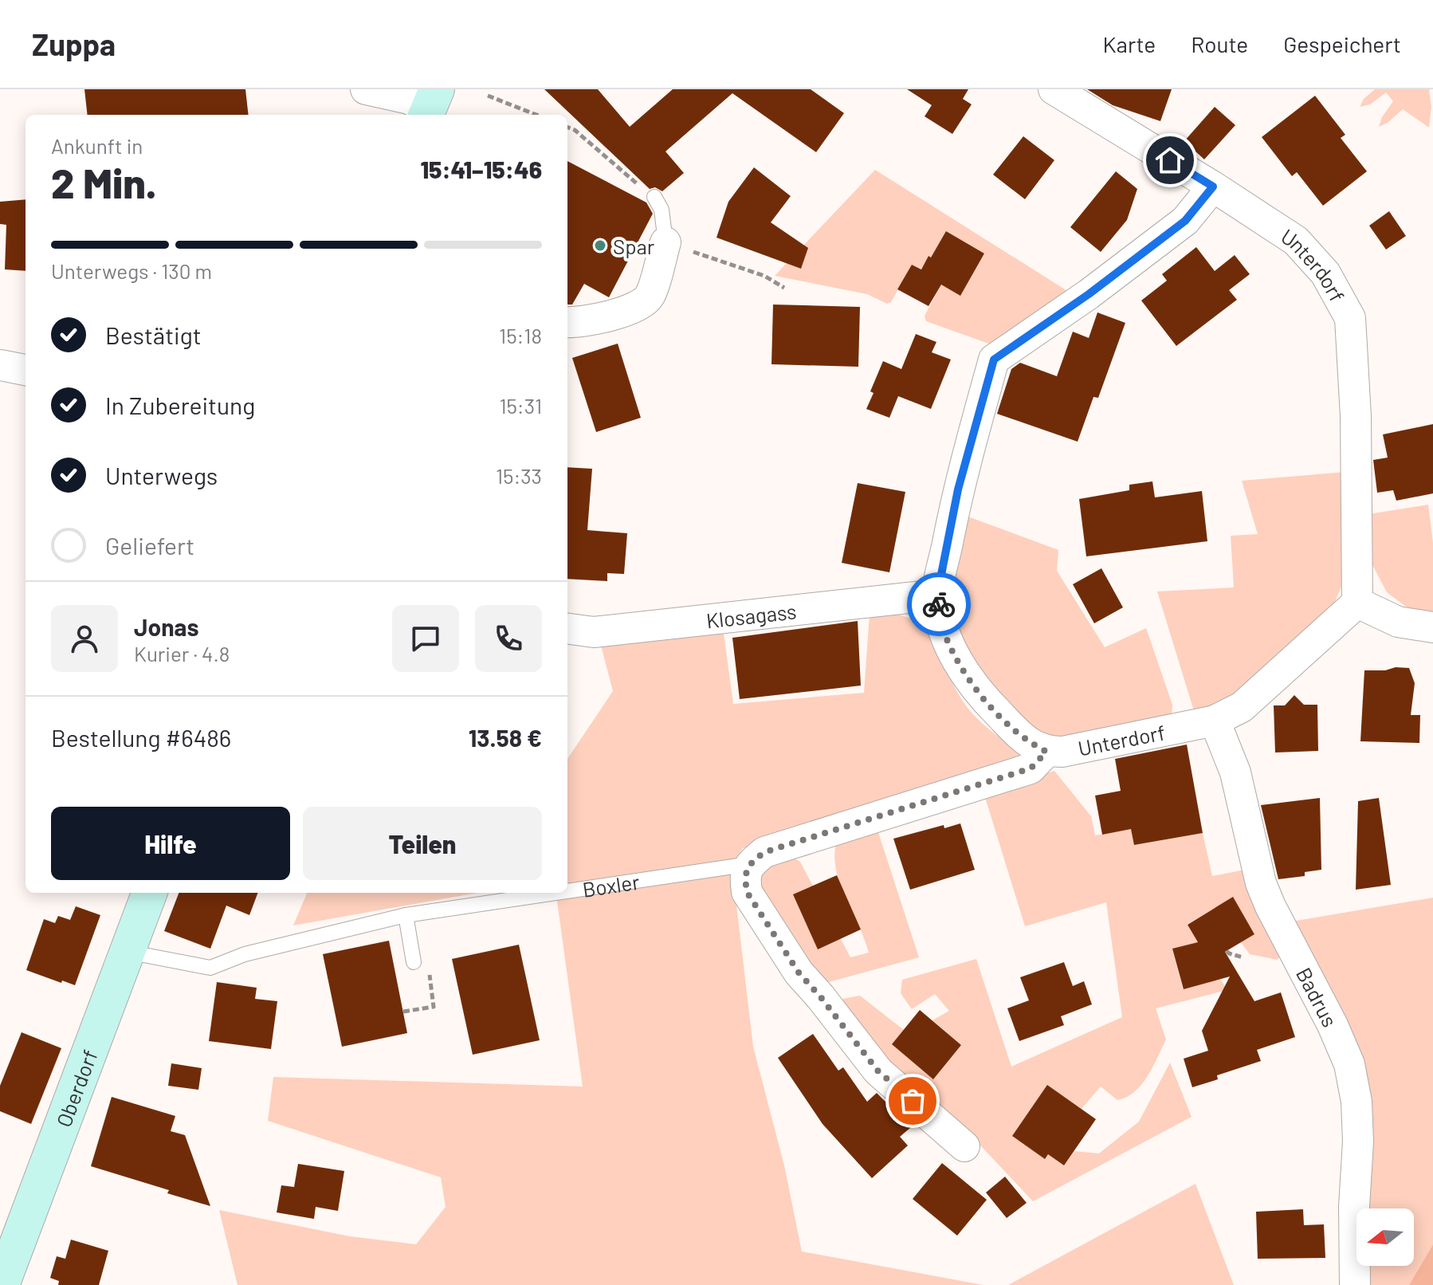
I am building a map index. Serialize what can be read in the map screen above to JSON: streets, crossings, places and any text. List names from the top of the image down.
{
  "streets": {
    "main road": ["Oberdorf"],
    "street": [
      "Unterdorf",
      "Klosagass",
      "Boxler",
      "Badrus"
    ]
  },
  "crossings": [
    ["Unterdorf", "Boxler"],
    ["Unterdorf", "Badrus"],
    ["Boxler", "Oberdorf"]
  ],
  "places": ["Spar"],
  "north": "left",
  "page": {
    "header": "Zuppa",
    "nav": ["Karte", "Route", "Gespeichert"],
    "heading": ["2 Min.", "Ankunft in", "15:41–15:46"],
    "panel": [
      "Jonas",
      "Kurier · 4.8",
      "Bestellung #6486",
      "13.58 €"
    ],
    "bar": "Unterwegs · 130 m",
    "list": [
      ["Bestätigt", "15:18"],
      ["In Zubereitung", "15:31"],
      ["Unterwegs", "15:33"],
      "Geliefert"
    ],
    "buttons": ["Hilfe", "Teilen"]
  }
}
